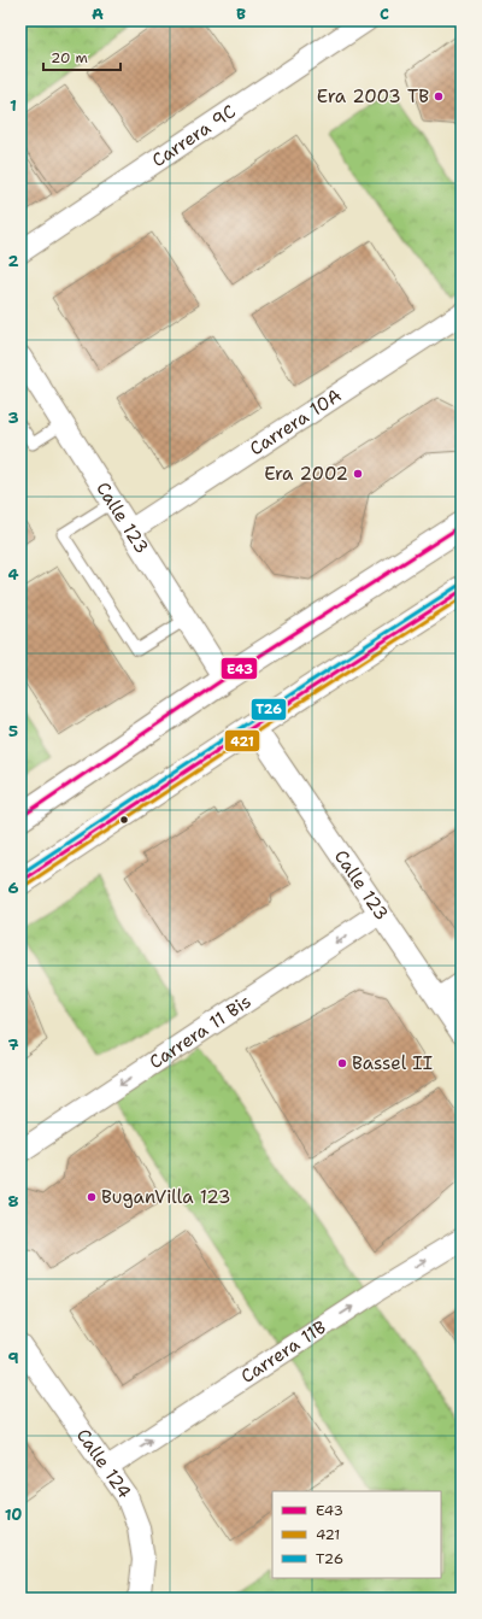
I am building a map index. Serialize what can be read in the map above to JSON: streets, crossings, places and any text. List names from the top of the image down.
{
  "streets": {
    "street": [
      "Carrera 9C",
      "Carrera 10A",
      "Calle 123",
      "Carrera 11 Bis",
      "Carrera 11B",
      "Calle 124"
    ]
  },
  "crossings": [
    ["Carrera 10A", "Calle 123"],
    ["Calle 123", "Carrera 11 Bis"],
    ["Carrera 11B", "Calle 124"]
  ],
  "one_way": ["Carrera 11 Bis", "Carrera 11B"],
  "places": [
    "Era 2003 TB",
    "Era 2002",
    "Bassel II",
    "BuganVilla 123"
  ],
  "lines": ["transit line E43", "transit line T26", "transit line 421"],
  "legend": ["E43", "421", "T26"],
  "scale_bar": "20 m",
  "grid": {
    "columns": ["A", "B", "C"],
    "rows": [
      "1",
      "2",
      "3",
      "4",
      "5",
      "6",
      "7",
      "8",
      "9",
      "10"
    ]
  }
}
